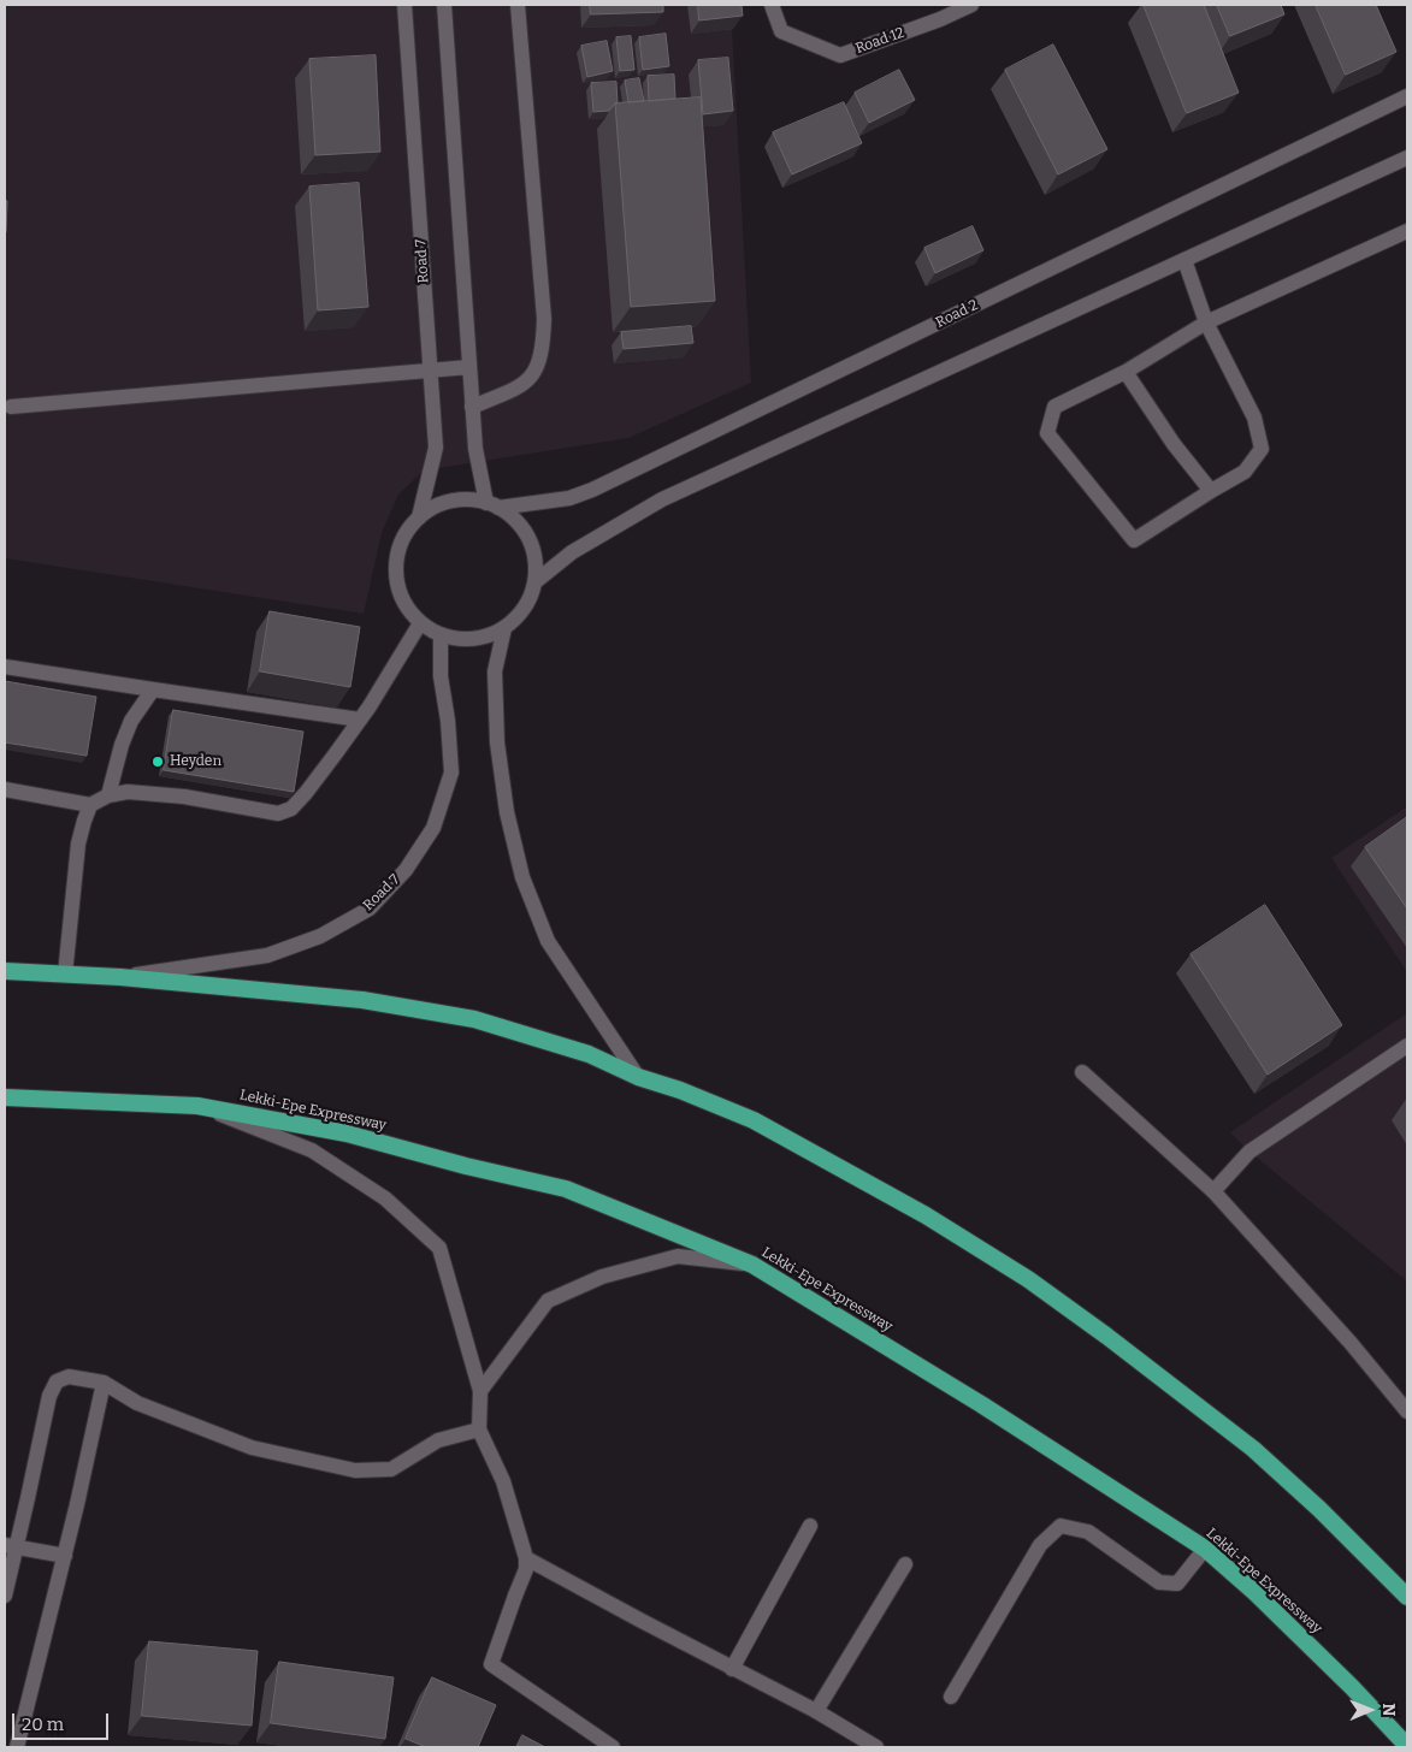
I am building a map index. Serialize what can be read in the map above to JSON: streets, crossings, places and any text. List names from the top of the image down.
{
  "streets": {
    "highway": ["Lekki-Epe Expressway"],
    "street": ["Road 12", "Road 7", "Road 2"]
  },
  "crossings": [
    ["Road 7", "Road 2"]
  ],
  "places": ["Heyden"],
  "scale_bar": "20 m",
  "north": "right"
}
